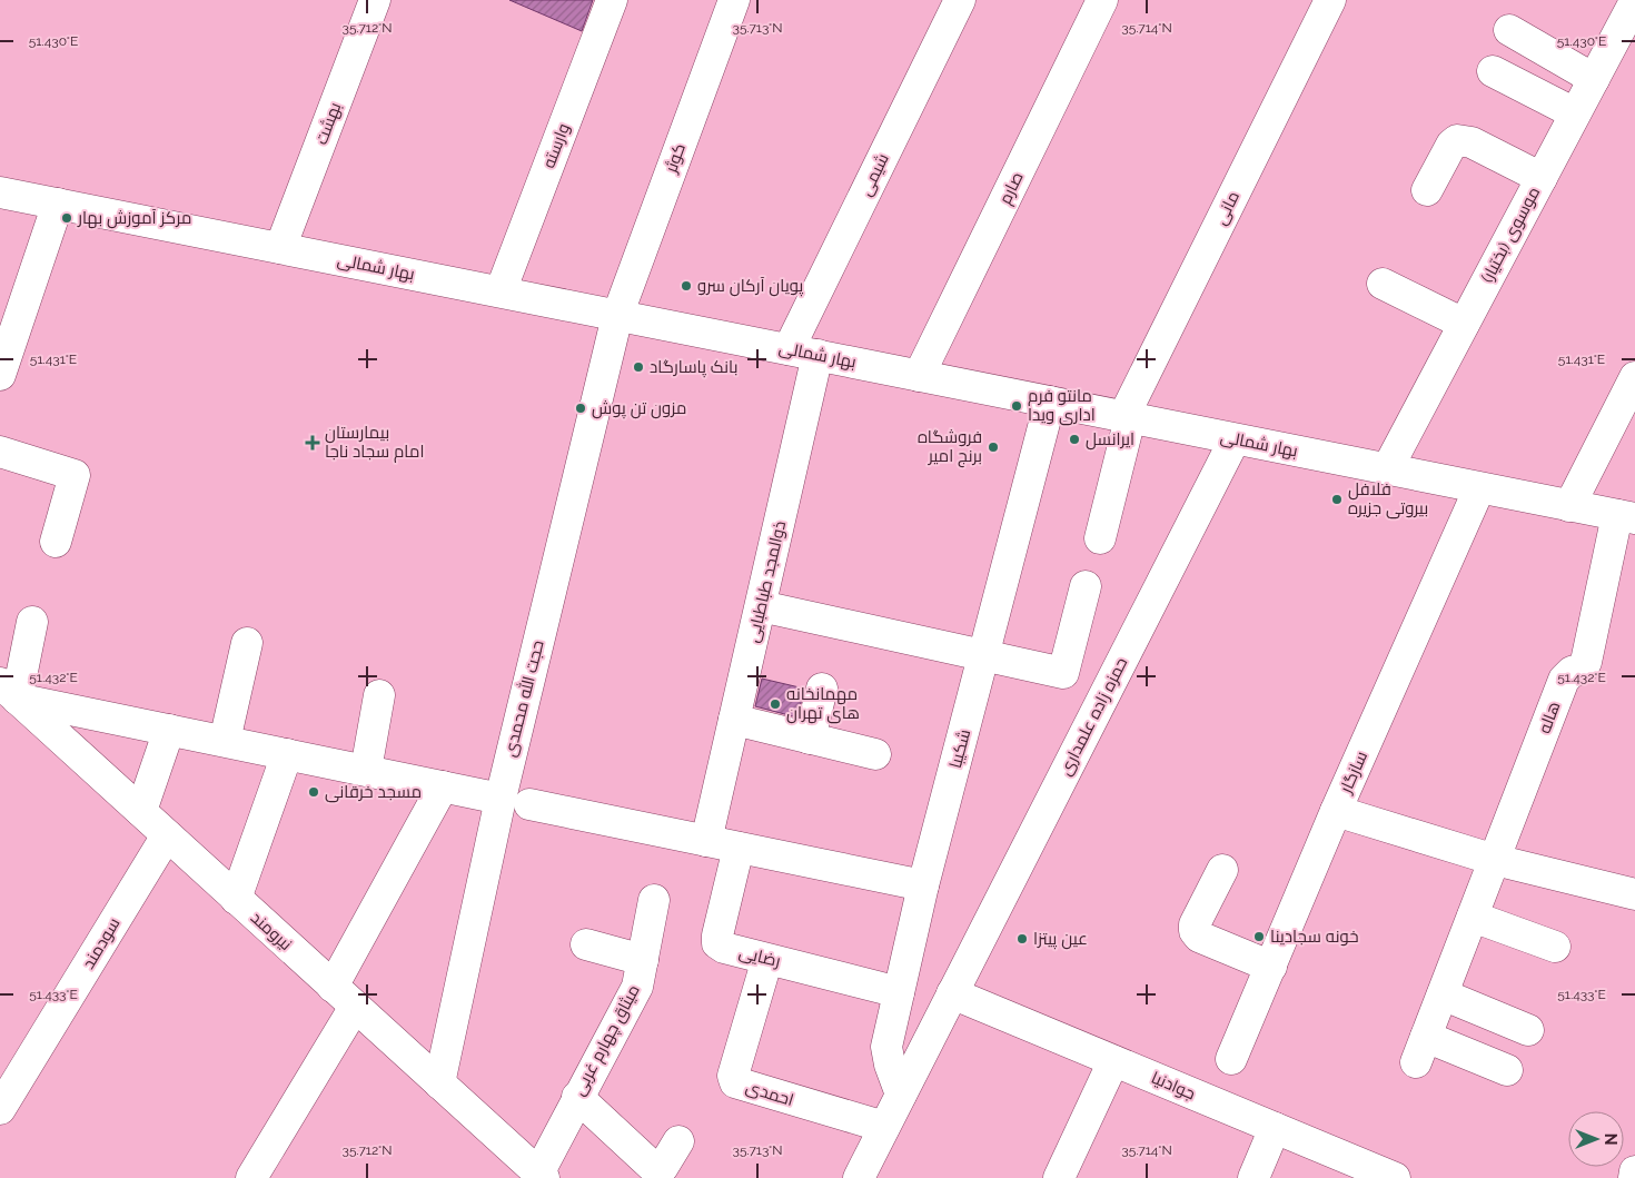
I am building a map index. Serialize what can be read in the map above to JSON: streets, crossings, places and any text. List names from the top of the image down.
{
  "streets": {
    "street": [
      "بهشت",
      "وارسته",
      "کوثر",
      "شیمی",
      "صارم",
      "مانی",
      "موسوی (بختیار)",
      "بهار شمالی",
      "ذوالمجد طباطبایی",
      "حجت الله محمدی",
      "حمزه زاده علمداری",
      "هاله",
      "شکیبا",
      "سازگار",
      "نیرومند",
      "سودمند",
      "رضایی",
      "میثاق چهارم غربی",
      "جوادنیا",
      "احمدی"
    ]
  },
  "crossings": [
    ["بهشت", "بهار شمالی"],
    ["وارسته", "بهار شمالی"],
    ["کوثر", "بهار شمالی"],
    ["کوثر", "حجت الله محمدی"],
    ["شیمی", "بهار شمالی"],
    ["صارم", "بهار شمالی"],
    ["مانی", "بهار شمالی"],
    ["موسوی (بختیار)", "بهار شمالی"],
    ["بهار شمالی", "ذوالمجد طباطبایی"],
    ["بهار شمالی", "حجت الله محمدی"],
    ["بهار شمالی", "حمزه زاده علمداری"],
    ["بهار شمالی", "هاله"],
    ["بهار شمالی", "شکیبا"],
    ["بهار شمالی", "سازگار"],
    ["حجت الله محمدی", "نیرومند"],
    ["حمزه زاده علمداری", "شکیبا"],
    ["حمزه زاده علمداری", "جوادنیا"],
    ["حمزه زاده علمداری", "احمدی"],
    ["شکیبا", "رضایی"],
    ["نیرومند", "سودمند"],
    ["نیرومند", "میثاق چهارم غربی"]
  ],
  "places": {
    "other": [
      "مرکز آموزش بهار",
      "پویان آرکان سرو",
      "بانک پاسارگاد",
      "مانتو فرم اداری ویدا",
      "مزون تن پوش",
      "ایرانسل",
      "فروشگاه برنج امیر",
      "فلافل بیروتی جزیره",
      "مهمانخانه های تهران",
      "مسجد خرقانی",
      "خونه سجادینا",
      "عین پیتزا"
    ],
    "health": ["بیمارستان امام سجاد ناجا"]
  },
  "north": "right",
  "coordinates": [
    "35.712°N",
    "35.713°N",
    "35.714°N",
    "51.430°E",
    "51.431°E",
    "51.432°E",
    "51.433°E"
  ]
}
